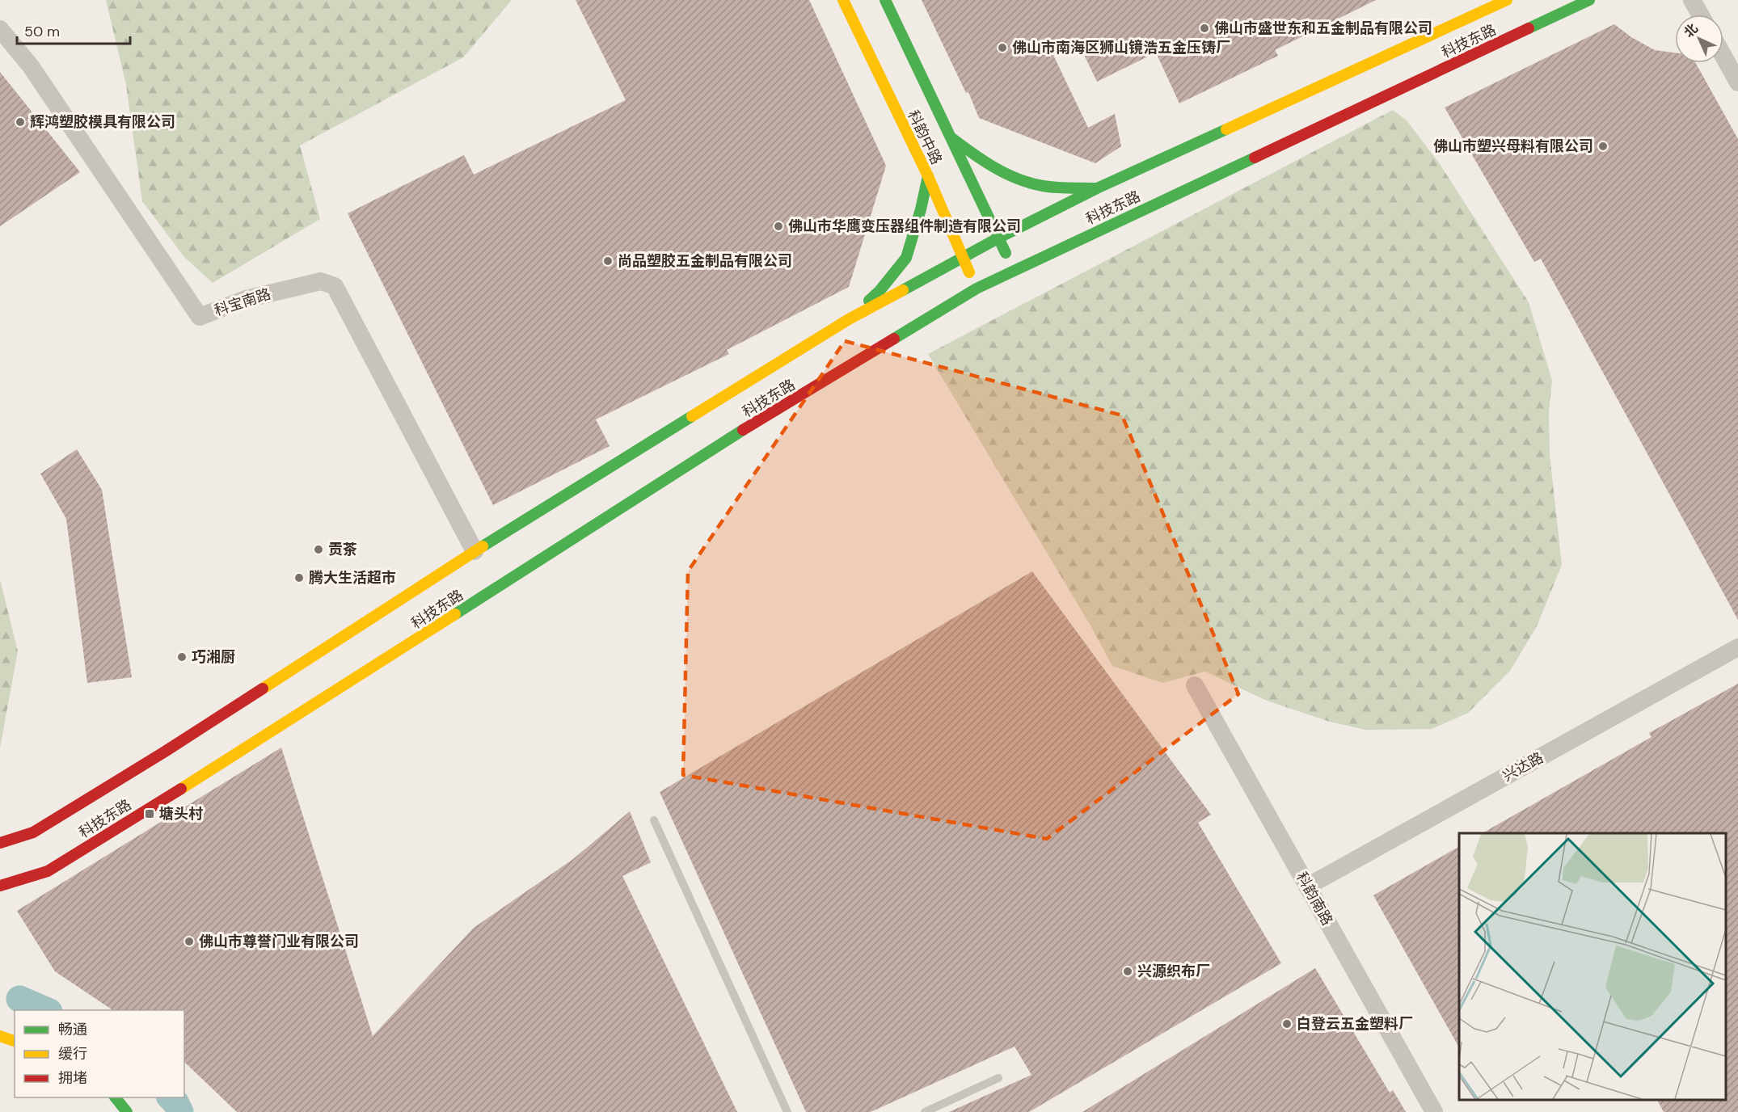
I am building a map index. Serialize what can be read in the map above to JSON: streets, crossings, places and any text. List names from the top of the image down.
{
  "streets": {
    "main road": ["科技东路", "科韵中路"],
    "street": ["科宝南路", "兴达路", "科韵南路"]
  },
  "crossings": [
    ["科技东路", "科韵中路"],
    ["科技东路", "科宝南路"],
    ["兴达路", "科韵南路"]
  ],
  "places": {
    "other": [
      "佛山市盛世东和五金制品有限公司",
      "佛山市南海区狮山镜浩五金压铸厂",
      "辉鸿塑胶模具有限公司",
      "佛山市塑兴母料有限公司",
      "佛山市华鹰变压器组件制造有限公司",
      "尚品塑胶五金制品有限公司",
      "贡茶",
      "腾大生活超市",
      "巧湘厨",
      "佛山市尊誉门业有限公司",
      "兴源织布厂",
      "白登云五金塑料厂"
    ],
    "transit": ["塘头村"]
  },
  "legend": ["畅通", "缓行", "拥堵"],
  "scale_bar": "50 m",
  "north": "top left"
}
